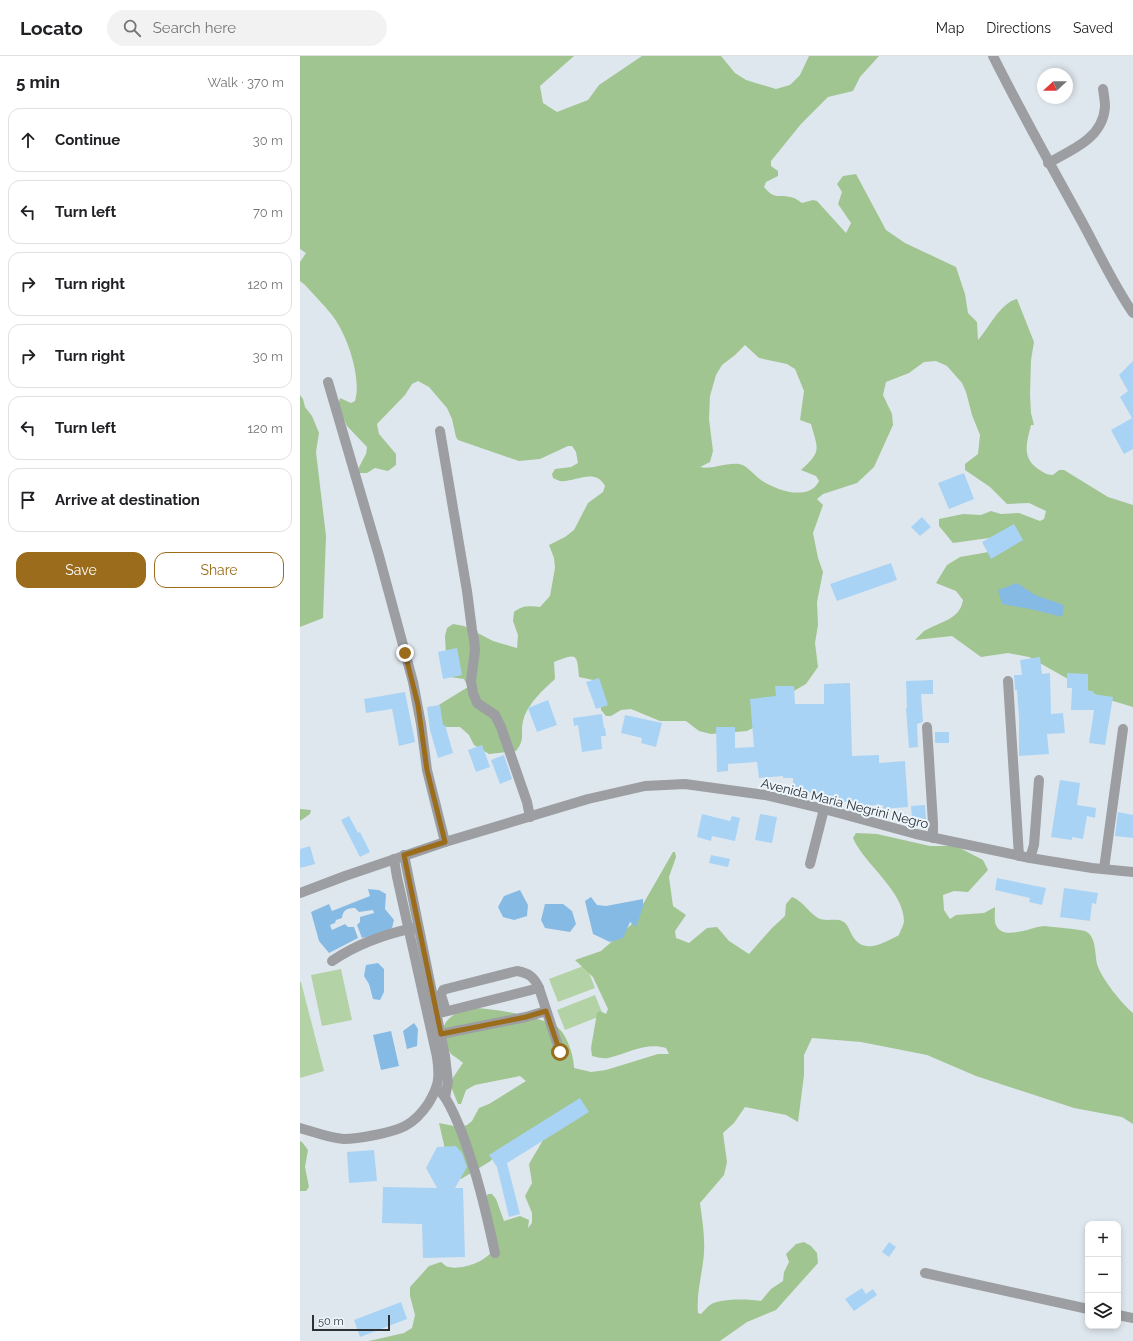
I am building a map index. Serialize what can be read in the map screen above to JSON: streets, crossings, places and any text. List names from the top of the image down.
{
  "streets": {
    "street": ["Avenida Maria Negrini Negro"]
  },
  "scale_bar": "50 m",
  "north": "left",
  "page": {
    "header": "Locato",
    "search": "Search here",
    "nav": ["Map", "Directions", "Saved"],
    "heading": ["5 min", "Walk · 370 m"],
    "list": [
      ["Continue", "30 m"],
      ["Turn left", "70 m"],
      ["Turn right", "120 m"],
      ["Turn right", "30 m"],
      ["Turn left", "120 m"],
      "Arrive at destination"
    ],
    "buttons": ["Save", "Share"],
    "map_buttons": ["+", "−"],
    "scale": "50 m"
  }
}
